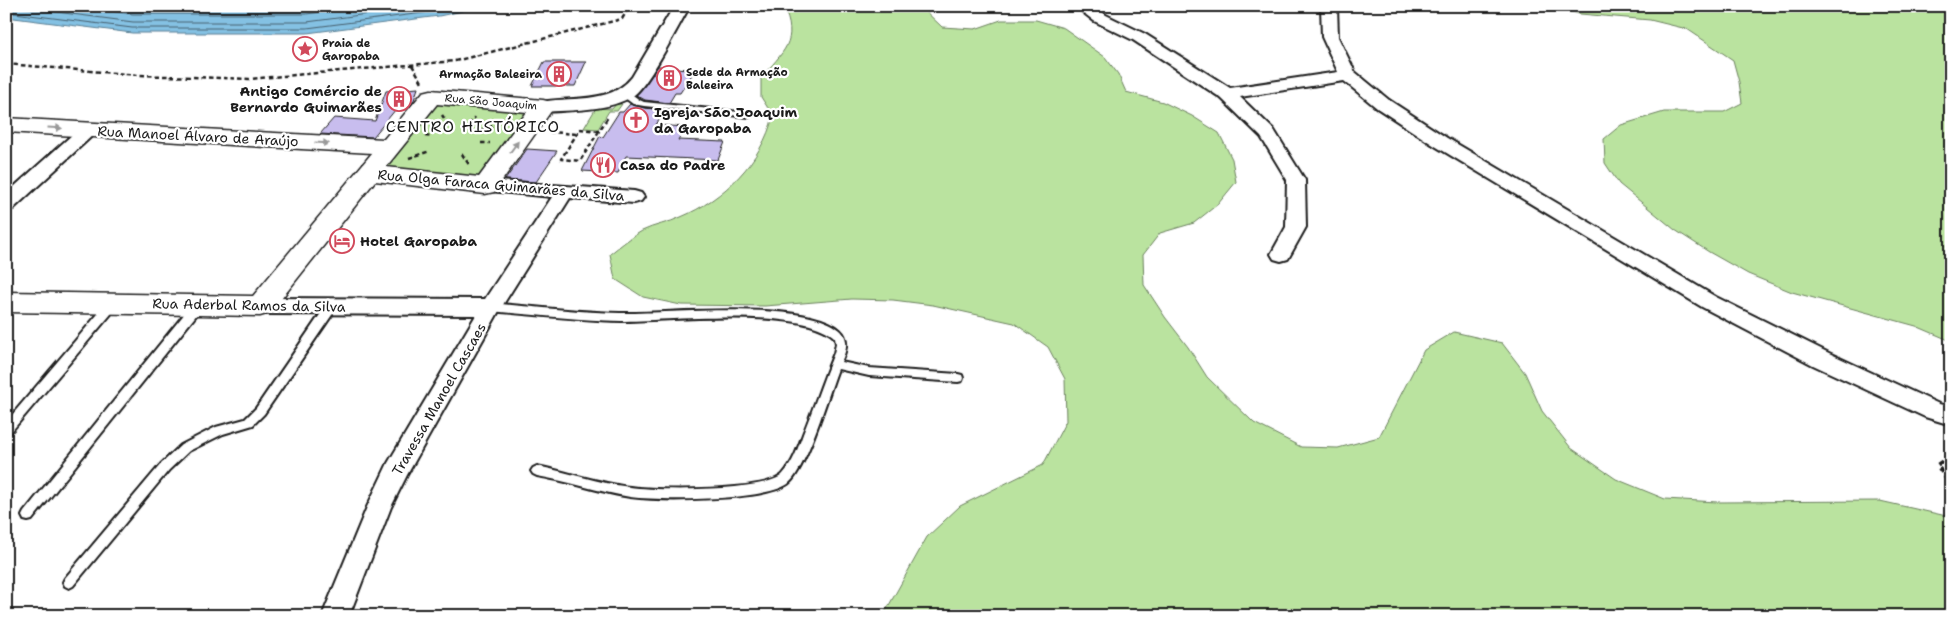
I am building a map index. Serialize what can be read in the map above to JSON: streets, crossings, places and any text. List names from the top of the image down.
{
  "streets": {
    "street": [
      "Rua São Joaquim",
      "Rua Manoel Álvaro de Araújo",
      "Rua Olga Faraca Guimarães da Silva",
      "Rua Aderbal Ramos da Silva",
      "Travessa Manoel Cascaes"
    ]
  },
  "crossings": [
    ["Rua São Joaquim", "Rua Manoel Álvaro de Araújo"],
    ["Rua Olga Faraca Guimarães da Silva", "Travessa Manoel Cascaes"],
    ["Rua Aderbal Ramos da Silva", "Travessa Manoel Cascaes"]
  ],
  "one_way": ["Rua Manoel Álvaro de Araújo"],
  "districts": ["CENTRO HISTÓRICO"],
  "places": {
    "place": ["Praia de Garopaba"],
    "building": ["Armação Baleeira", "Sede da Armação Baleeira", "Antigo Comércio de Bernardo Guimarães"],
    "church": ["Igreja São Joaquim da Garopaba"],
    "restaurant": ["Casa do Padre"],
    "hotel": ["Hotel Garopaba"]
  }
}
